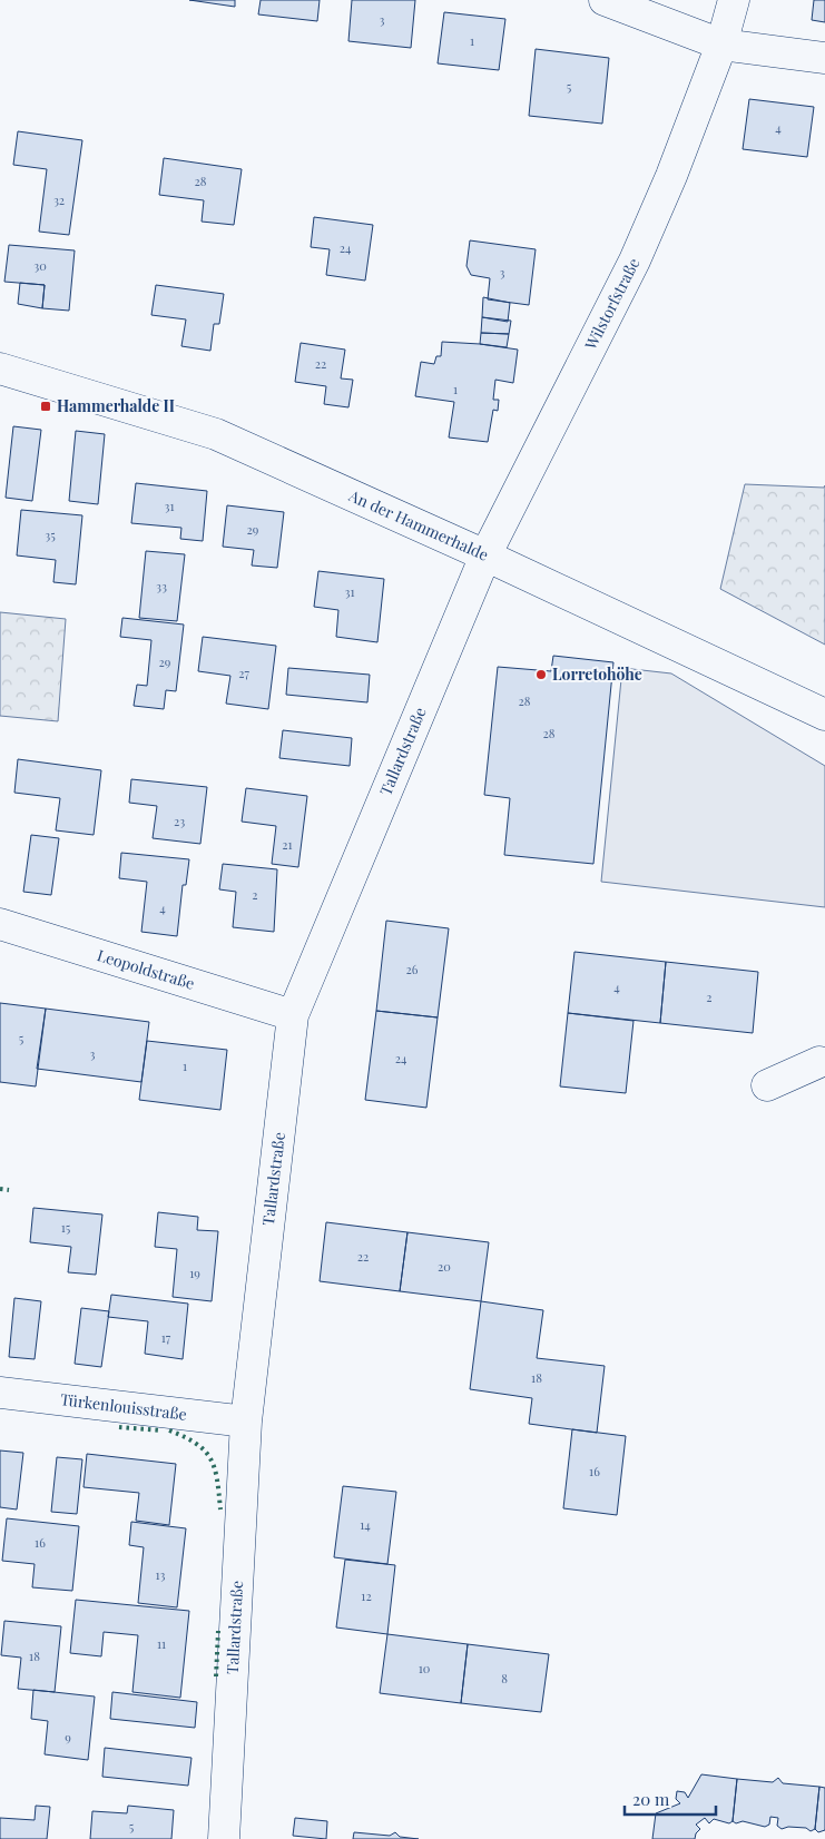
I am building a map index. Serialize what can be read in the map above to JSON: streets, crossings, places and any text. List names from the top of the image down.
{
  "streets": {
    "street": [
      "Wilstorfstraße",
      "An der Hammerhalde",
      "Tallardstraße",
      "Leopoldstraße",
      "Türkenlouisstraße"
    ]
  },
  "crossings": [
    ["Wilstorfstraße", "An der Hammerhalde"],
    ["Wilstorfstraße", "Tallardstraße"],
    ["An der Hammerhalde", "Tallardstraße"],
    ["Tallardstraße", "Leopoldstraße"],
    ["Tallardstraße", "Türkenlouisstraße"]
  ],
  "places": {
    "transit": ["Hammerhalde II"],
    "other": ["Lorretohöhe"]
  },
  "house_numbers": [
    "3",
    "1",
    "5",
    "4",
    "28",
    "32",
    "24",
    "30",
    "3",
    "22",
    "1",
    "31",
    "29",
    "35",
    "33",
    "31",
    "29",
    "27",
    "28",
    "28",
    "23",
    "21",
    "2",
    "4",
    "26",
    "4",
    "2",
    "5",
    "3",
    "24",
    "1",
    "15",
    "22",
    "20",
    "19",
    "17",
    "18",
    "16",
    "14",
    "16",
    "13",
    "12",
    "11",
    "18",
    "10",
    "8",
    "9",
    "5"
  ],
  "scale_bar": "20 m"
}
